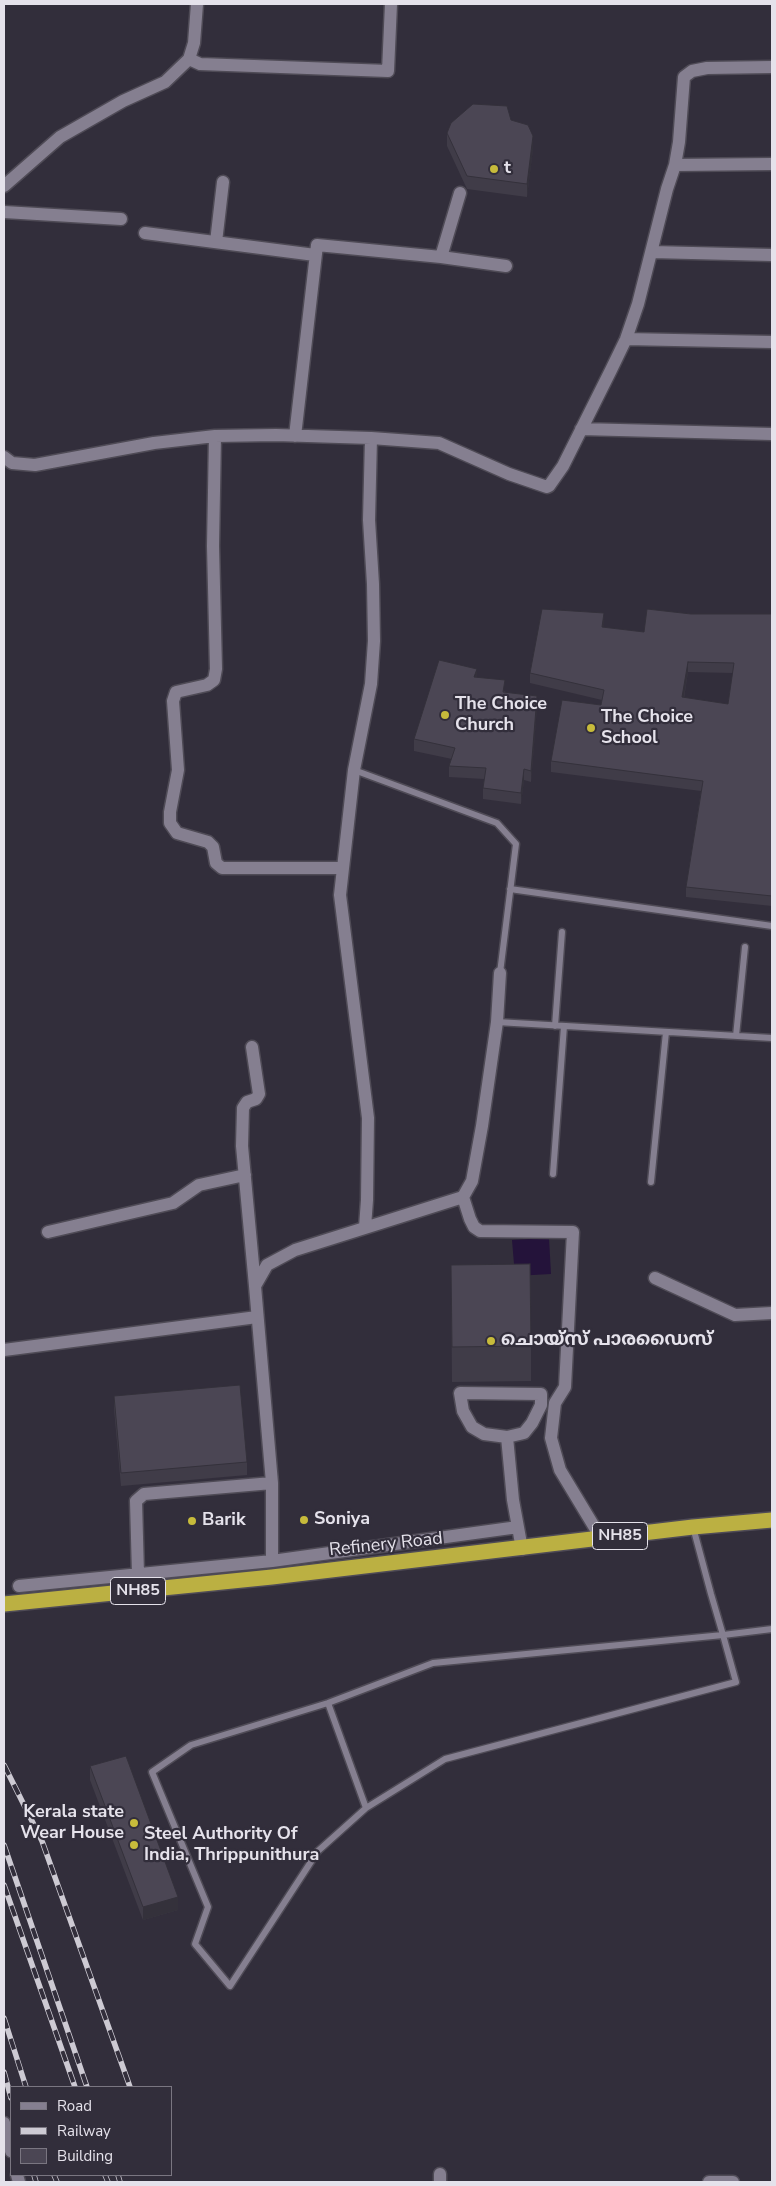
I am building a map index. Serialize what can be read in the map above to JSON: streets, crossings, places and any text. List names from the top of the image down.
{
  "streets": {
    "highway": ["NH85", "Refinery Road"]
  },
  "places": [
    "t",
    "The Choice Church",
    "The Choice School",
    "ചൊയ്സ് പാരഡൈസ്",
    "Soniya",
    "Barik",
    "Kerala state Wear House",
    "Steel Authority Of India, Thrippunithura"
  ],
  "legend": ["Road", "Railway", "Building"]
}
